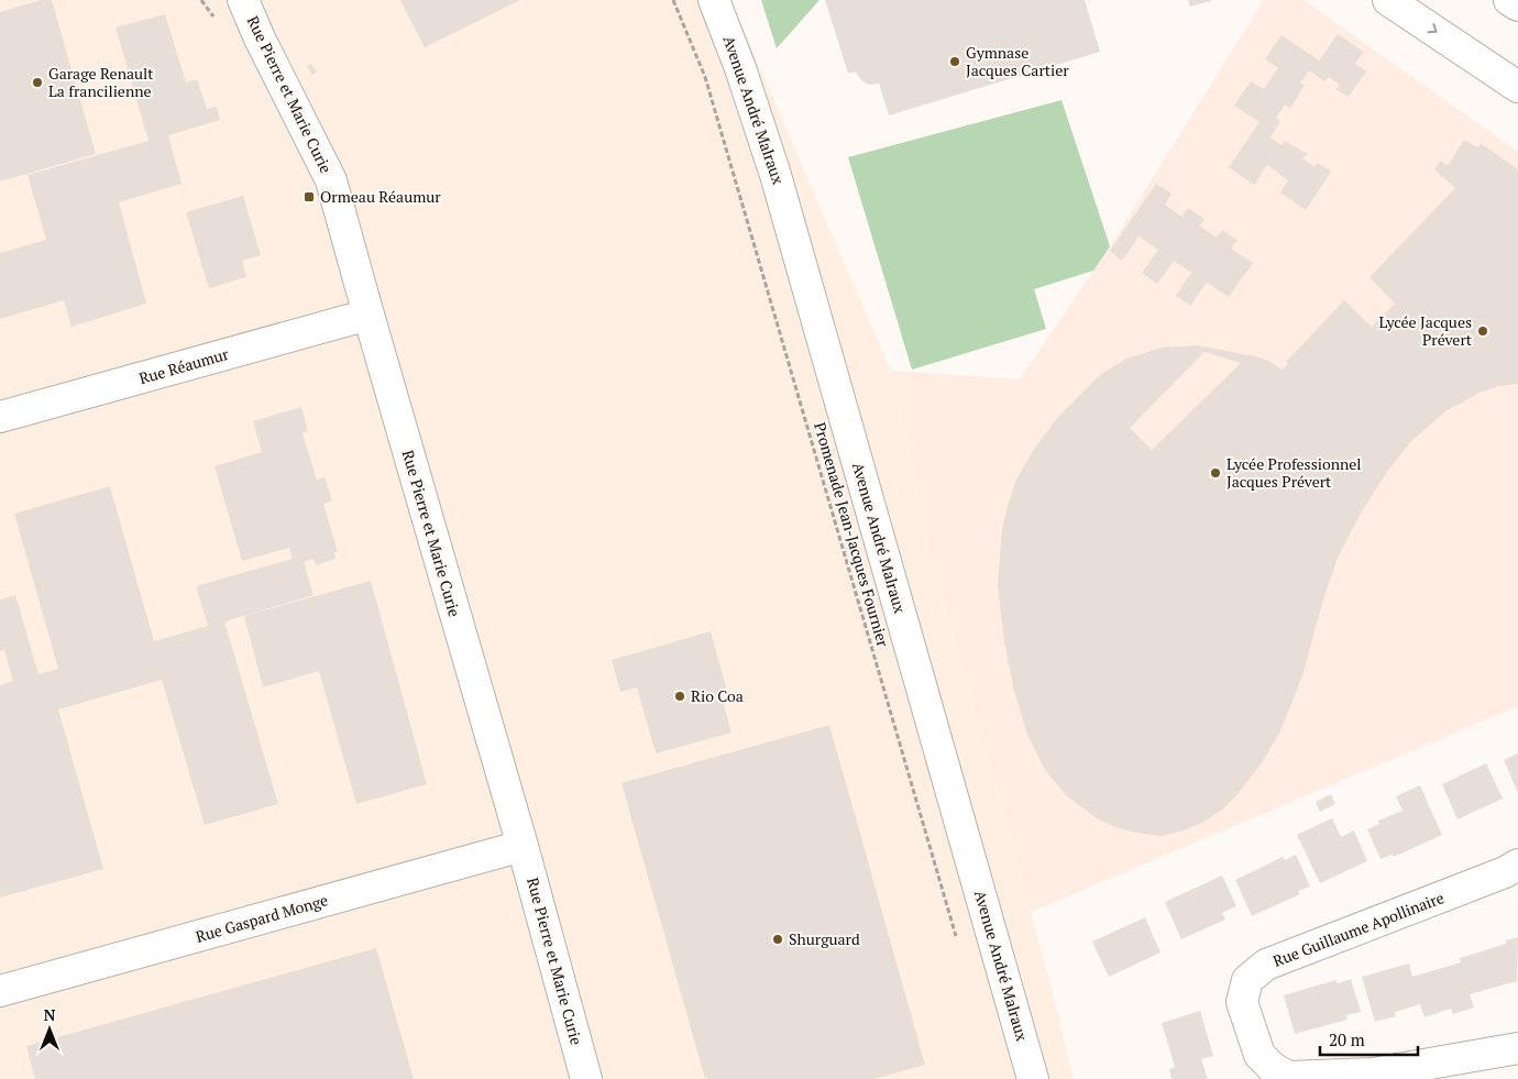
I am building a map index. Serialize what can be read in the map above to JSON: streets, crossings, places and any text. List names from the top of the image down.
{
  "streets": {
    "street": [
      "Rue Pierre et Marie Curie",
      "Avenue André Malraux",
      "Rue Réaumur",
      "Rue Gaspard Monge",
      "Rue Guillaume Apollinaire"
    ],
    "path": ["Promenade Jean-Jacques Fournier"]
  },
  "crossings": [
    ["Rue Pierre et Marie Curie", "Rue Réaumur"],
    ["Rue Pierre et Marie Curie", "Rue Gaspard Monge"]
  ],
  "places": {
    "other": [
      "Gymnase Jacques Cartier",
      "Garage Renault La francilienne",
      "Lycée Jacques Prévert",
      "Lycée Professionnel Jacques Prévert",
      "Rio Coa",
      "Shurguard"
    ],
    "transit": ["Ormeau Réaumur"]
  },
  "scale_bar": "20 m",
  "north": "top"
}
